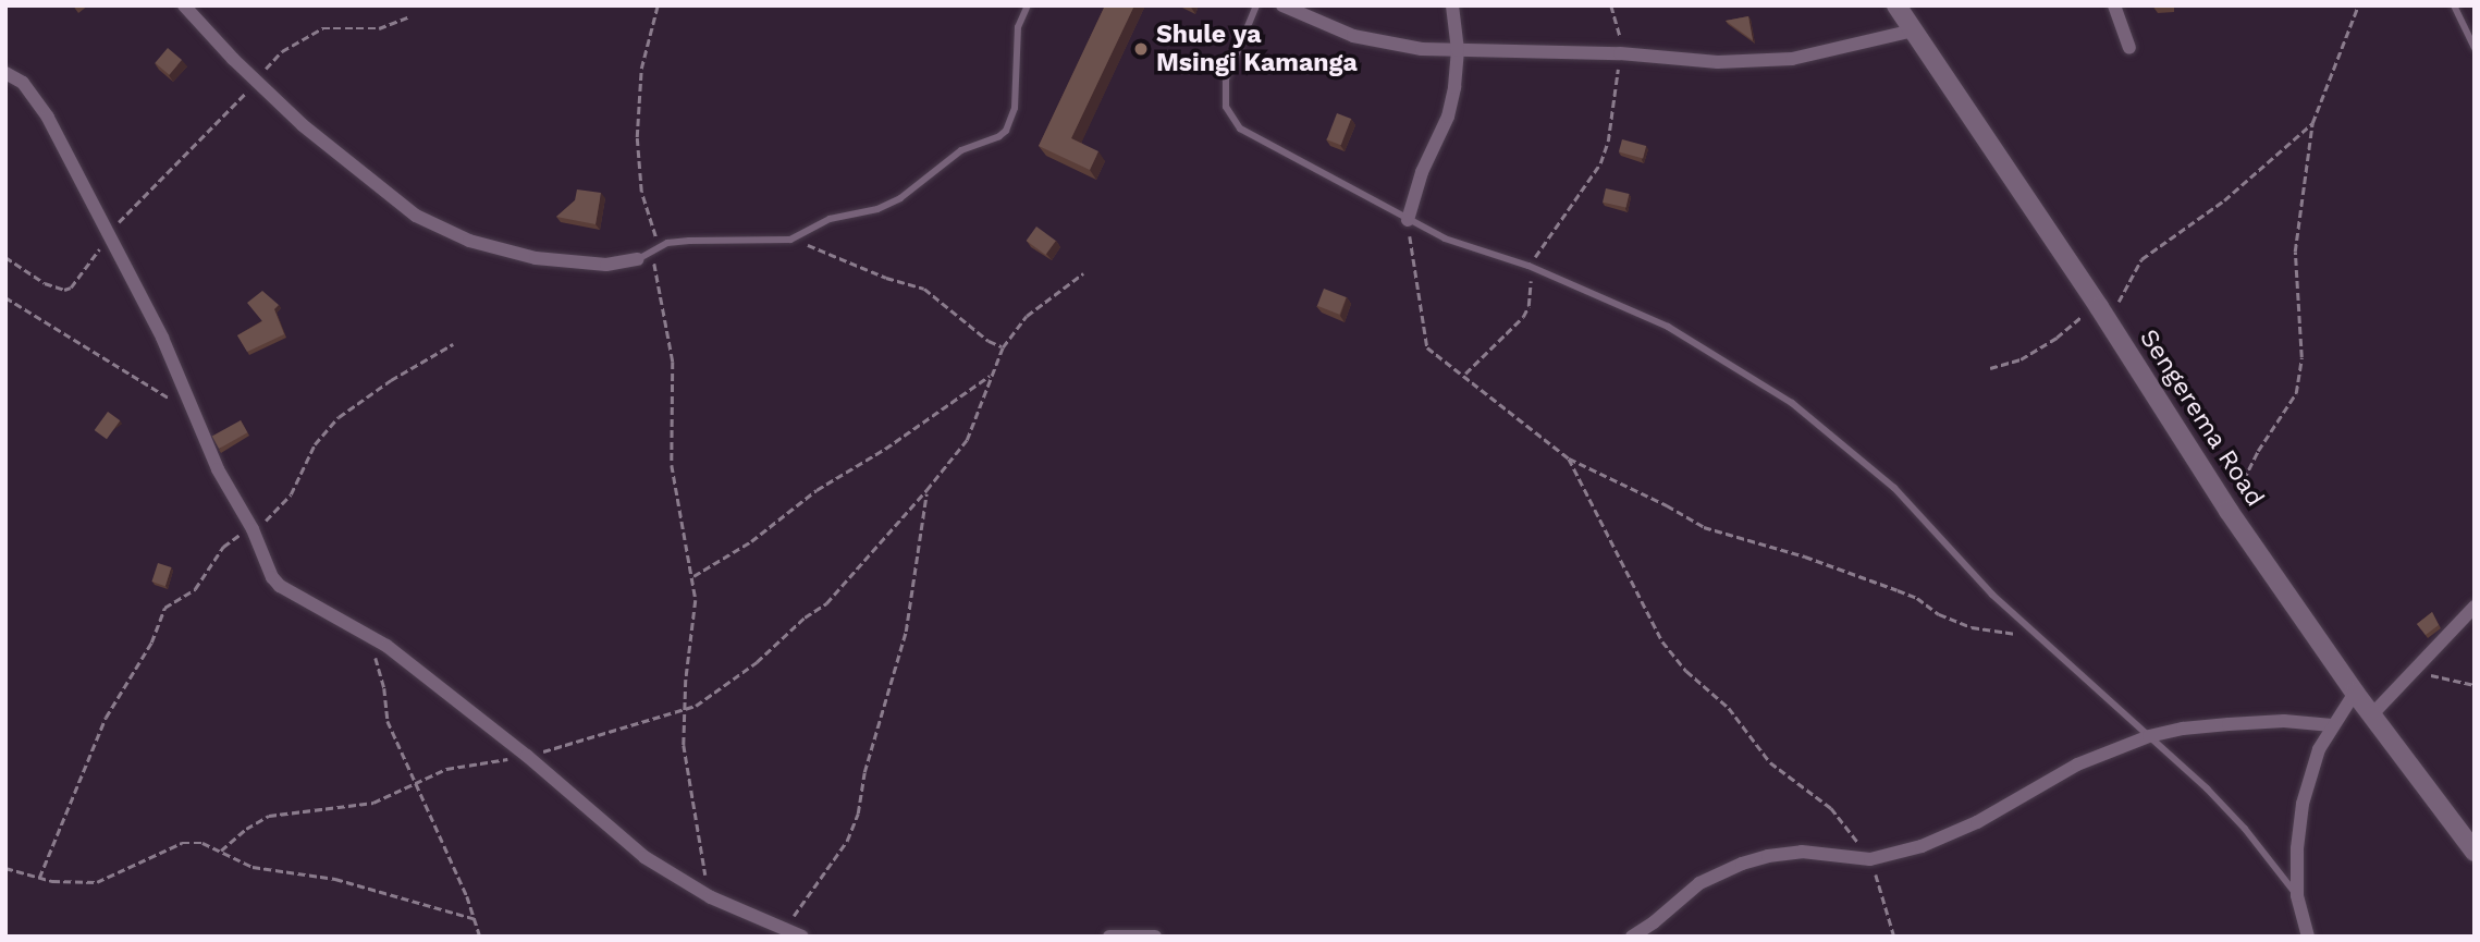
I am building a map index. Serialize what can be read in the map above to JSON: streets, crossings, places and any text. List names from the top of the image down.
{
  "streets": {
    "main road": ["Sengerema Road"]
  },
  "places": ["Shule ya Msingi Kamanga"]
}
